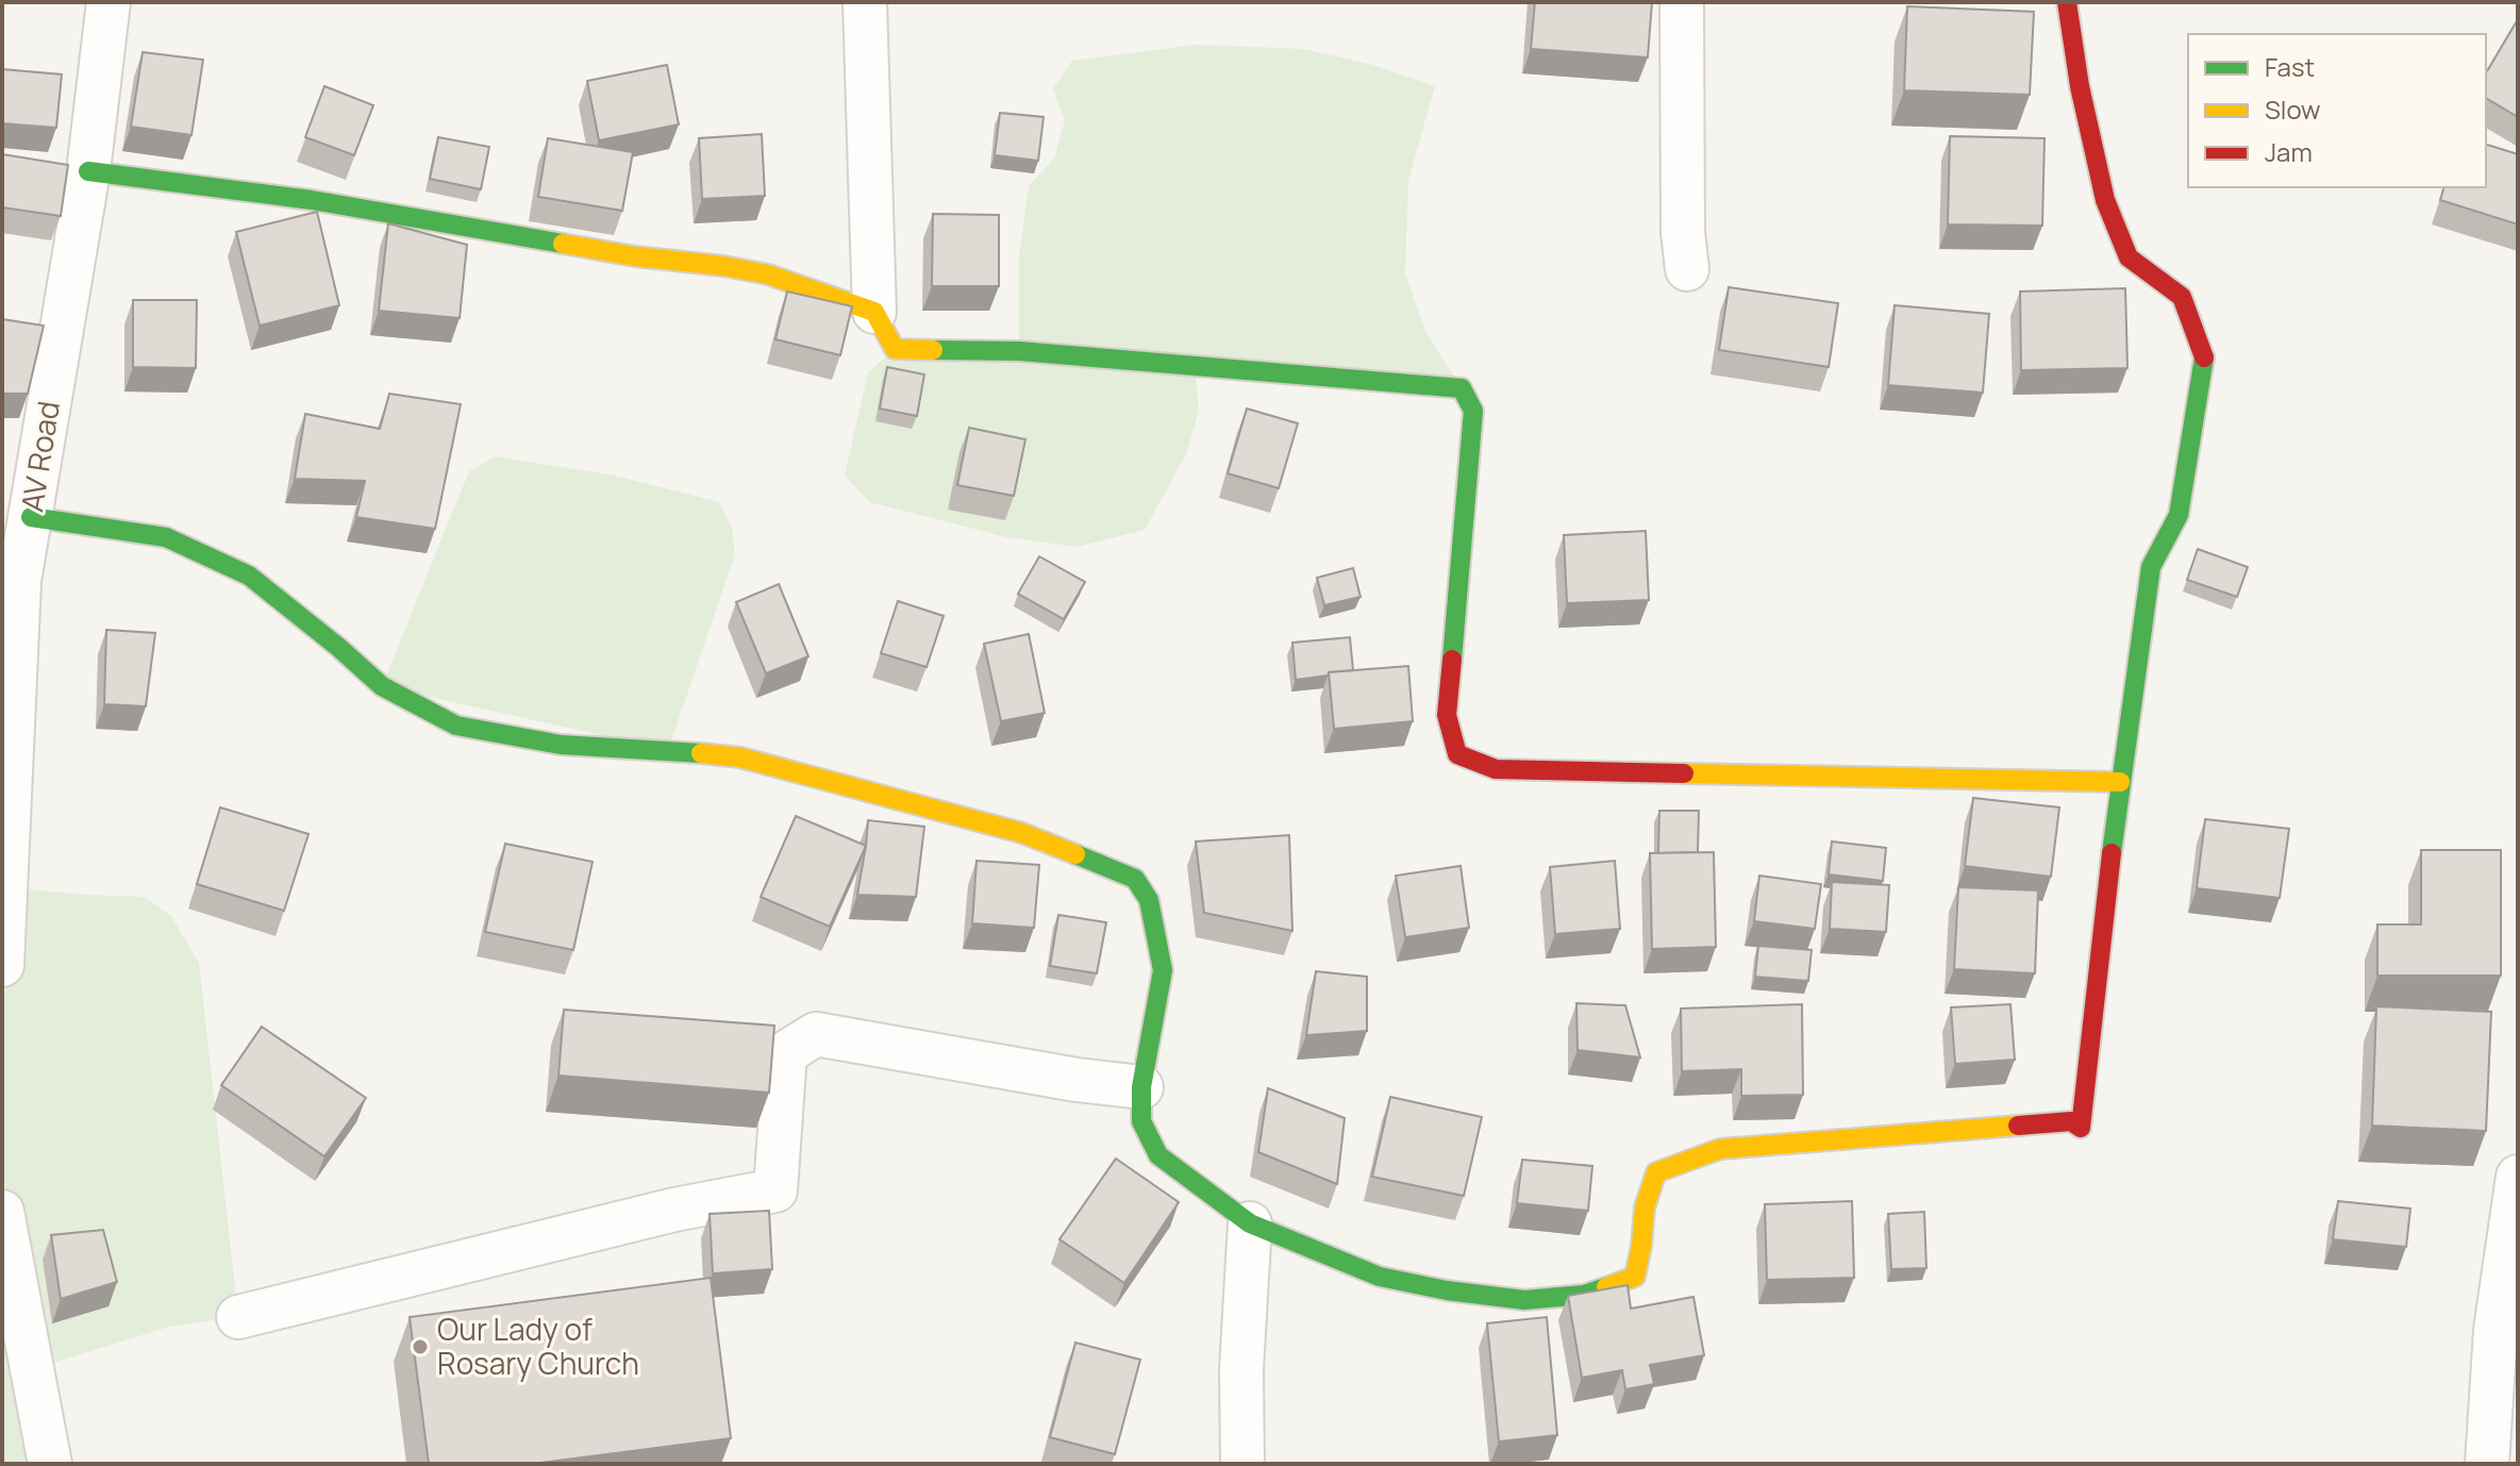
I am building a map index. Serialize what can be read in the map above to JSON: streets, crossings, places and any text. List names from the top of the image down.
{
  "streets": {
    "street": ["AV Road"]
  },
  "places": ["Our Lady of Rosary Church"],
  "legend": ["Fast", "Slow", "Jam"]
}
